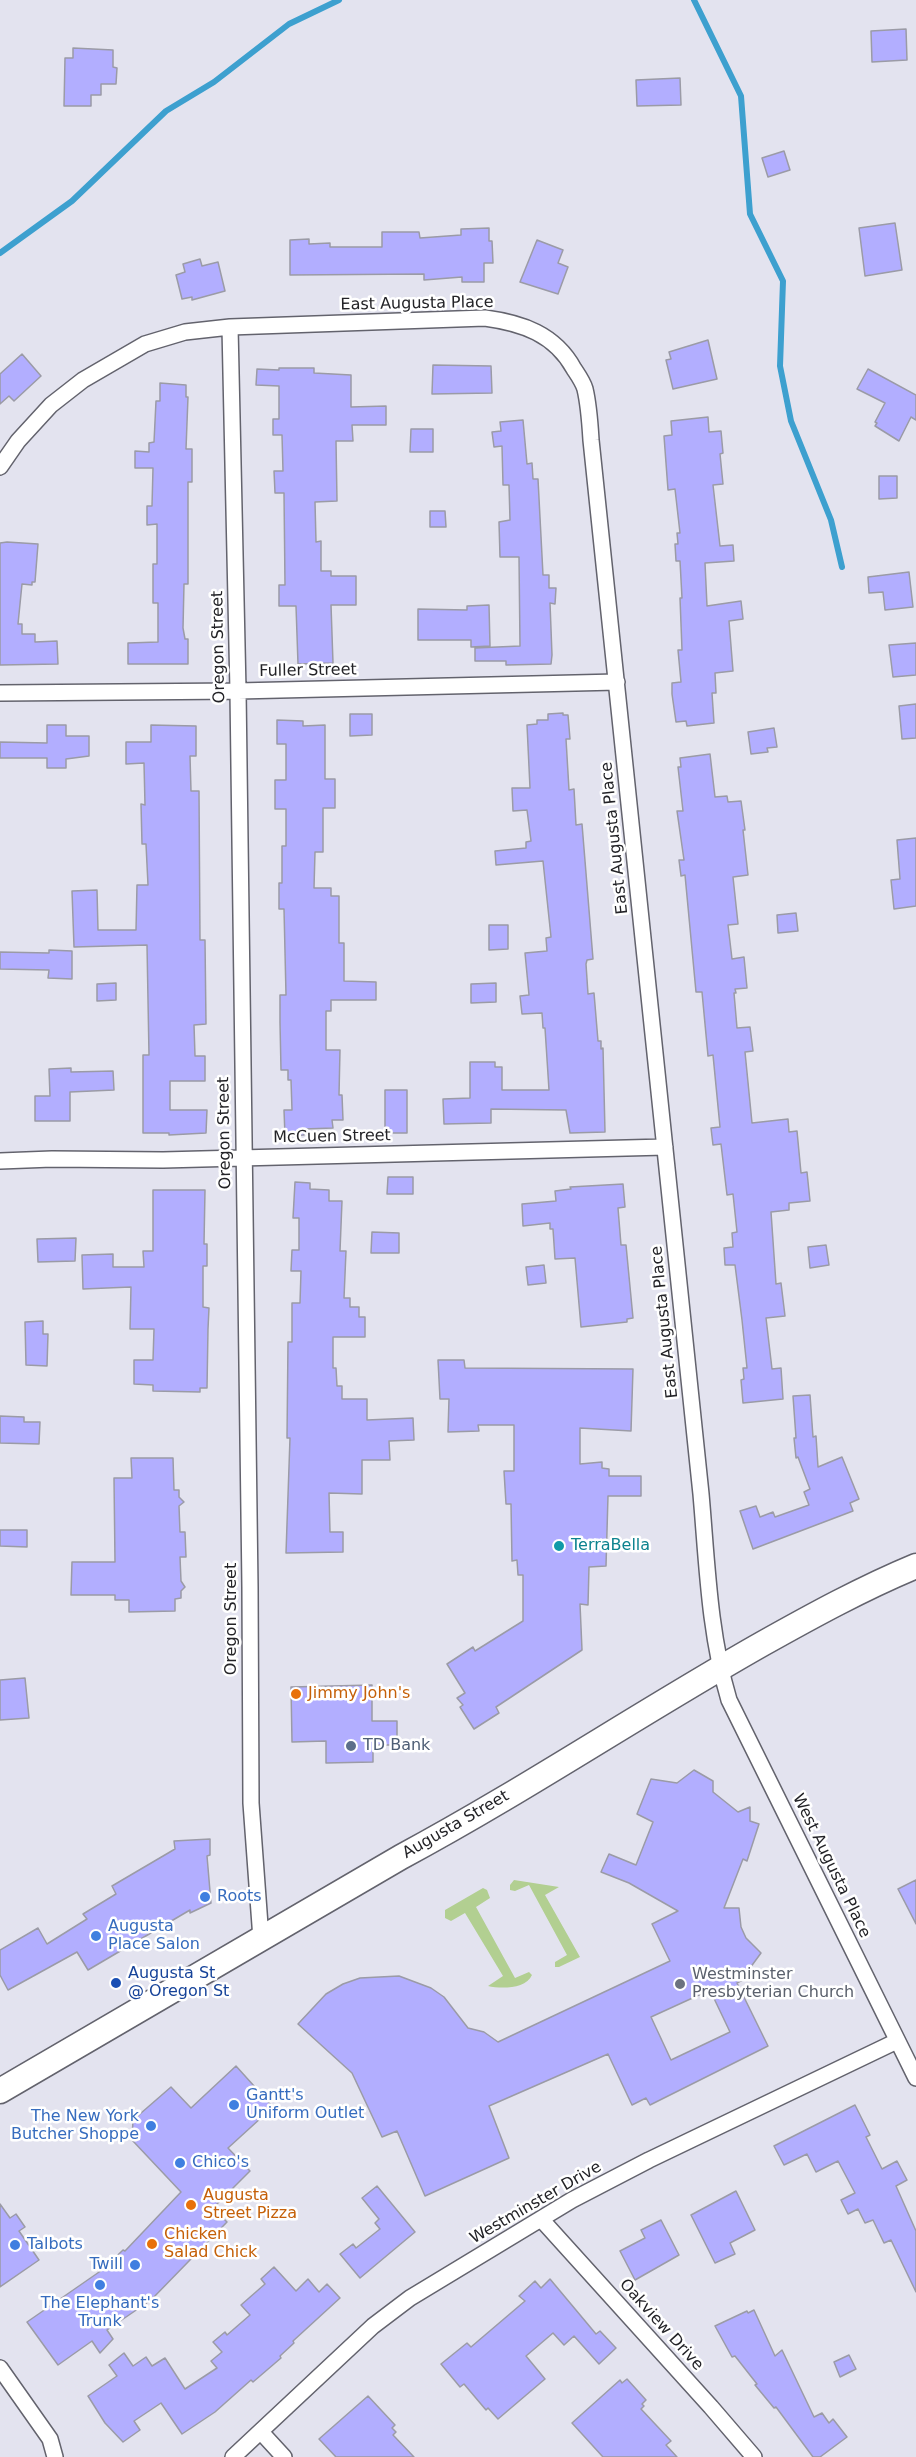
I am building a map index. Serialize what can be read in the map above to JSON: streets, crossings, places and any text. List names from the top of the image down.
{
  "streets": {
    "main road": ["Augusta Street"],
    "street": [
      "East Augusta Place",
      "Oregon Street",
      "Fuller Street",
      "McCuen Street",
      "West Augusta Place",
      "Westminster Drive",
      "Oakview Drive"
    ]
  },
  "crossings": [
    ["East Augusta Place", "Oregon Street"],
    ["East Augusta Place", "Fuller Street"],
    ["East Augusta Place", "McCuen Street"],
    ["East Augusta Place", "Augusta Street"],
    ["East Augusta Place", "West Augusta Place"],
    ["Oregon Street", "Fuller Street"],
    ["Oregon Street", "McCuen Street"],
    ["Oregon Street", "Augusta Street"],
    ["Augusta Street", "West Augusta Place"],
    ["West Augusta Place", "Westminster Drive"],
    ["Westminster Drive", "Oakview Drive"]
  ],
  "places": [
    "TerraBella",
    "Jimmy John's",
    "TD Bank",
    "Roots",
    "Augusta Place Salon",
    "Augusta St @ Oregon St",
    "Westminster Presbyterian Church",
    "Gantt's Uniform Outlet",
    "The New York Butcher Shoppe",
    "Chico's",
    "Augusta Street Pizza",
    "Chicken Salad Chick",
    "Talbots",
    "Twill",
    "The Elephant's Trunk"
  ]
}
